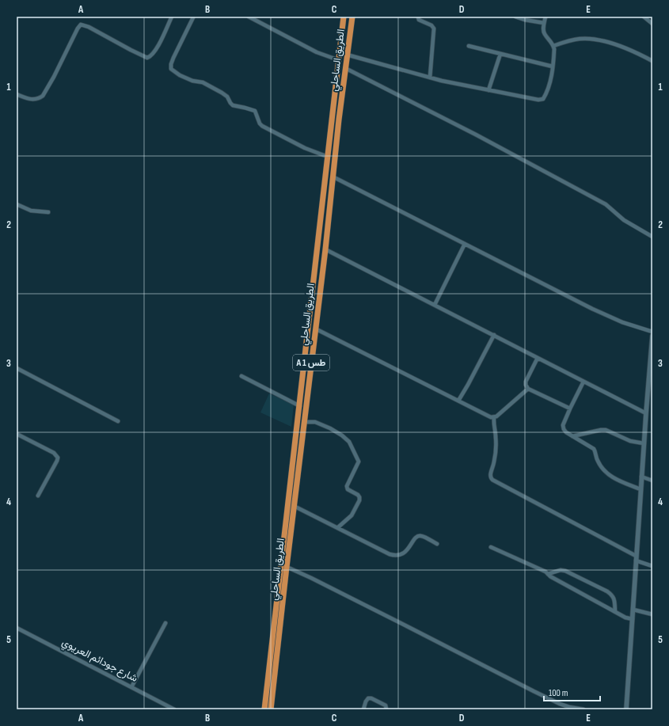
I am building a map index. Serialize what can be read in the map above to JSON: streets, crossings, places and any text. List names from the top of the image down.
{
  "streets": {
    "highway": ["الطريق الساحلي", "A 1 طس"],
    "street": ["شارع جودائم العريوي"]
  },
  "scale_bar": "100 m",
  "grid": {
    "columns": [
      "A",
      "B",
      "C",
      "D",
      "E"
    ],
    "rows": [
      "1",
      "2",
      "3",
      "4",
      "5"
    ]
  }
}
